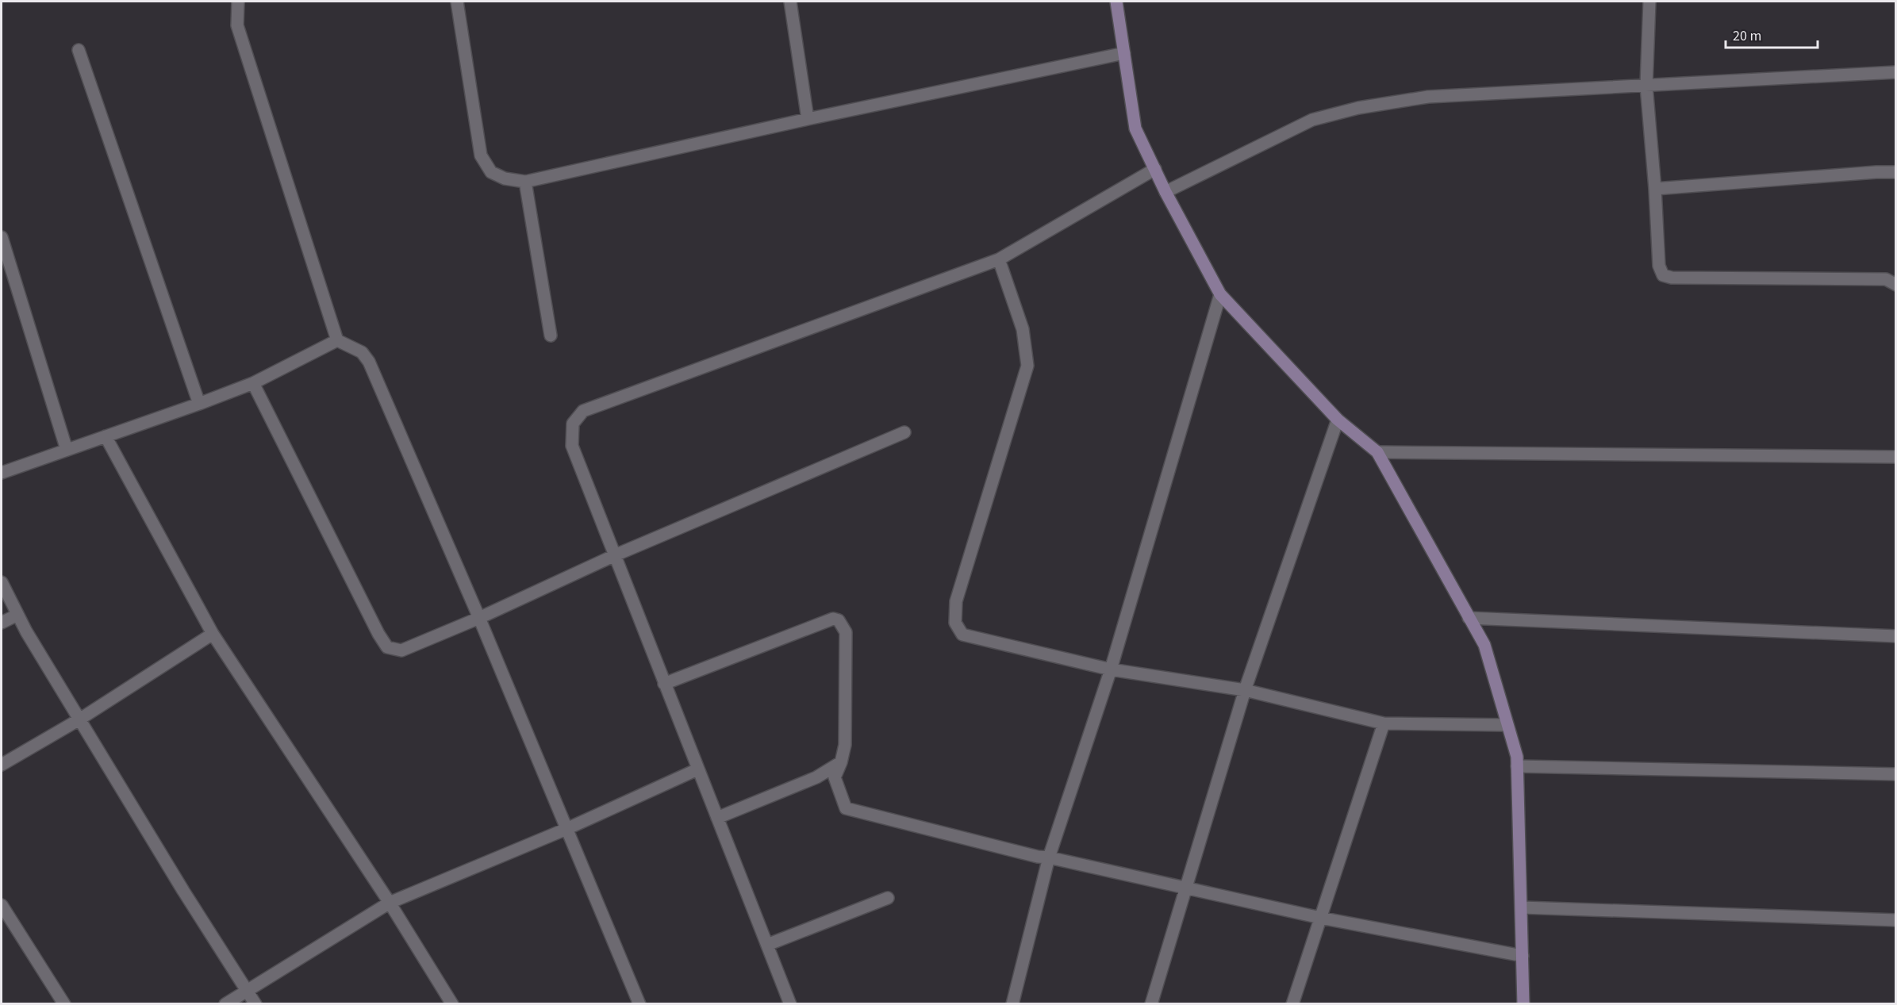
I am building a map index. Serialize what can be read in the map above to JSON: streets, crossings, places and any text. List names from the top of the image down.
{
  "scale_bar": "20 m"
}
